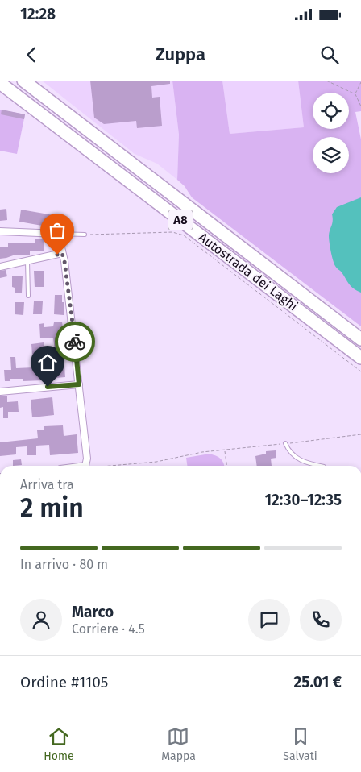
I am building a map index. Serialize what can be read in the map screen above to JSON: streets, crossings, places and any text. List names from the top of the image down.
{
  "streets": {
    "highway": ["A8", "Autostrada dei Laghi"]
  },
  "page": {
    "status": "12:28",
    "header": "Zuppa",
    "heading": ["2 min", "Arriva tra", "12:30–12:35"],
    "panel": [
      "Marco",
      "Corriere · 4.5",
      "Ordine #1105",
      "25.01 €"
    ],
    "bar": "In arrivo · 80 m",
    "tabs": ["Home", "Mappa", "Salvati"]
  }
}
